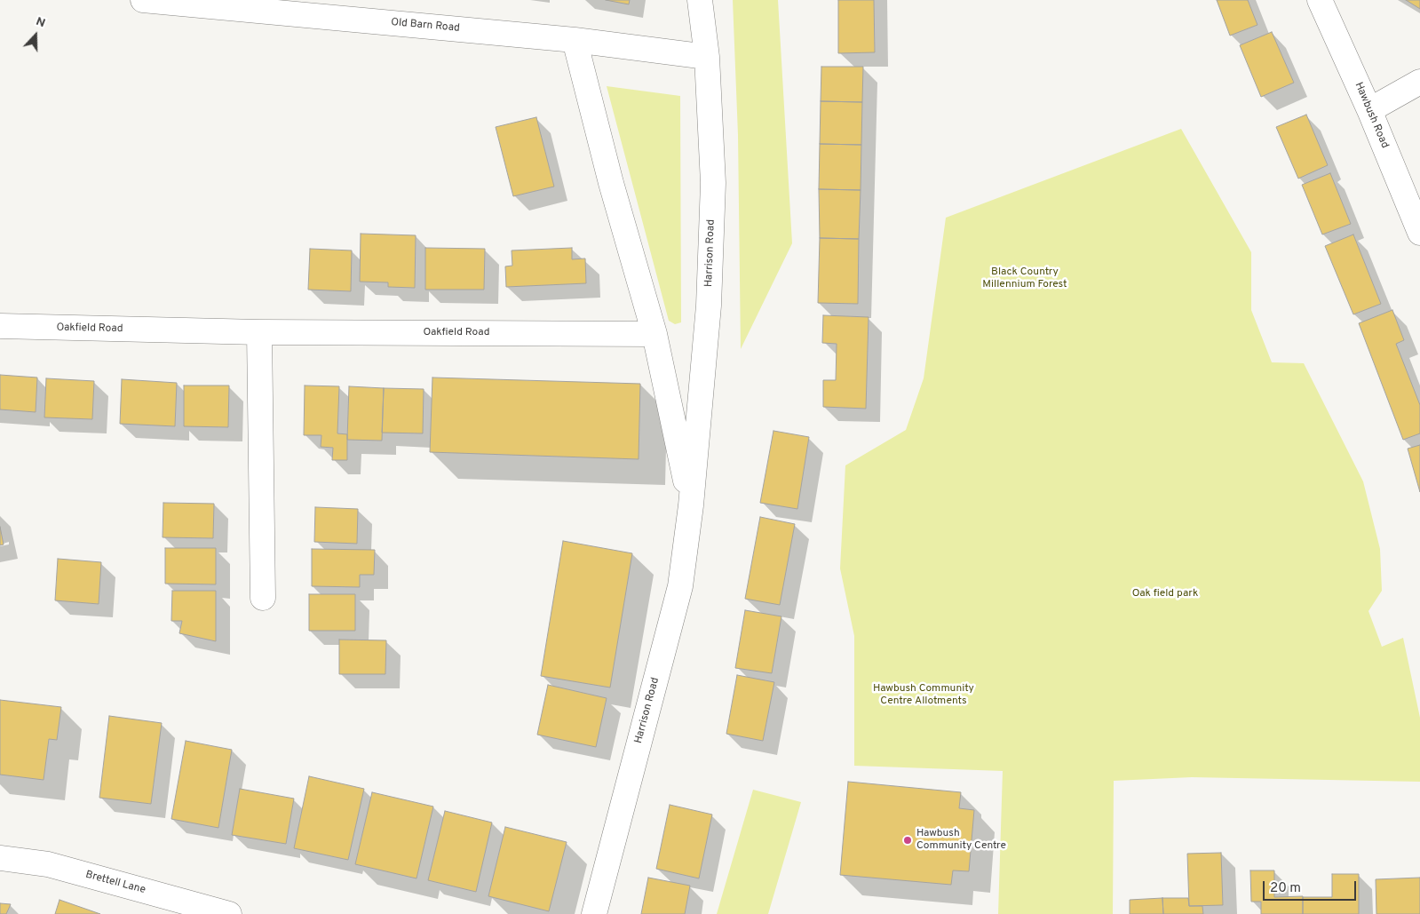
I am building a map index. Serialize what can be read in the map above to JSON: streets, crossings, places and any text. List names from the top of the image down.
{
  "streets": {
    "street": [
      "Old Barn Road",
      "Hawbush Road",
      "Harrison Road",
      "Oakfield Road",
      "Brettell Lane"
    ]
  },
  "crossings": [
    ["Old Barn Road", "Harrison Road"],
    ["Harrison Road", "Oakfield Road"]
  ],
  "parks": ["Black Country Millennium Forest", "Oak field park", "Hawbush Community Centre Allotments"],
  "places": ["Hawbush Community Centre"],
  "scale_bar": "20 m",
  "north": "top"
}
